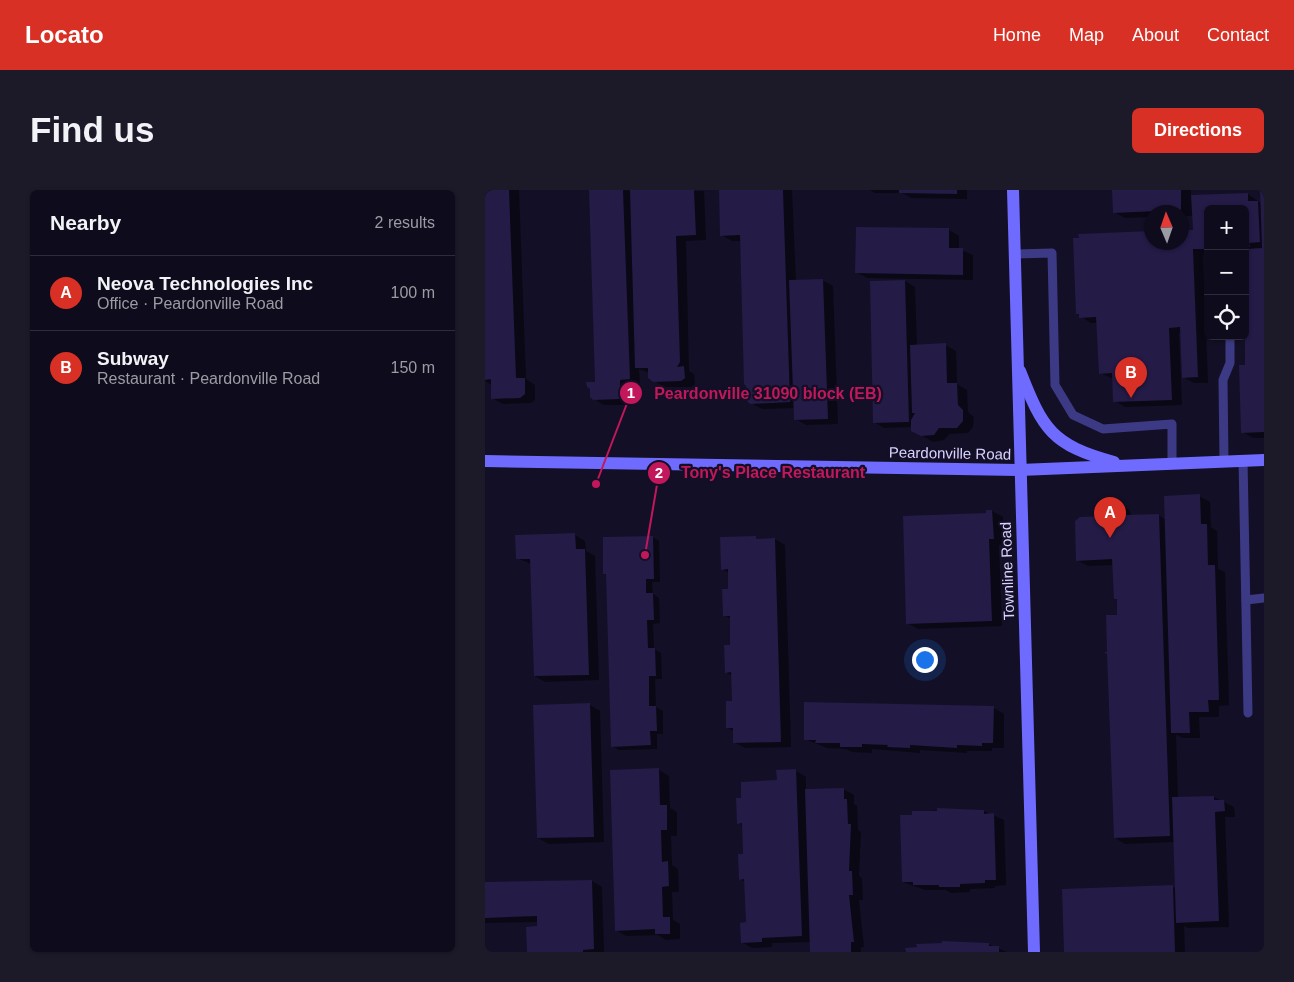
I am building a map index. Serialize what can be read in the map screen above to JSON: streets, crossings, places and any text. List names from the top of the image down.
{
  "streets": {
    "main road": ["Peardonville Road", "Townline Road"]
  },
  "crossings": [
    ["Peardonville Road", "Townline Road"]
  ],
  "places": ["Peardonville 31090 block (EB)", "Tony's Place Restaurant"],
  "north": "top",
  "page": {
    "header": "Locato",
    "nav": [
      "Home",
      "Map",
      "About",
      "Contact"
    ],
    "buttons": "Directions",
    "title": "Find us",
    "heading": ["Nearby", "2 results"],
    "map_buttons": ["+", "−"],
    "list": [
      {
        "mark": "A",
        "name": "Neova Technologies Inc",
        "note": "Office · Peardonville Road",
        "value": "100 m"
      },
      {
        "mark": "B",
        "name": "Subway",
        "note": "Restaurant · Peardonville Road",
        "value": "150 m"
      }
    ],
    "pins": ["B", "A"]
  }
}
